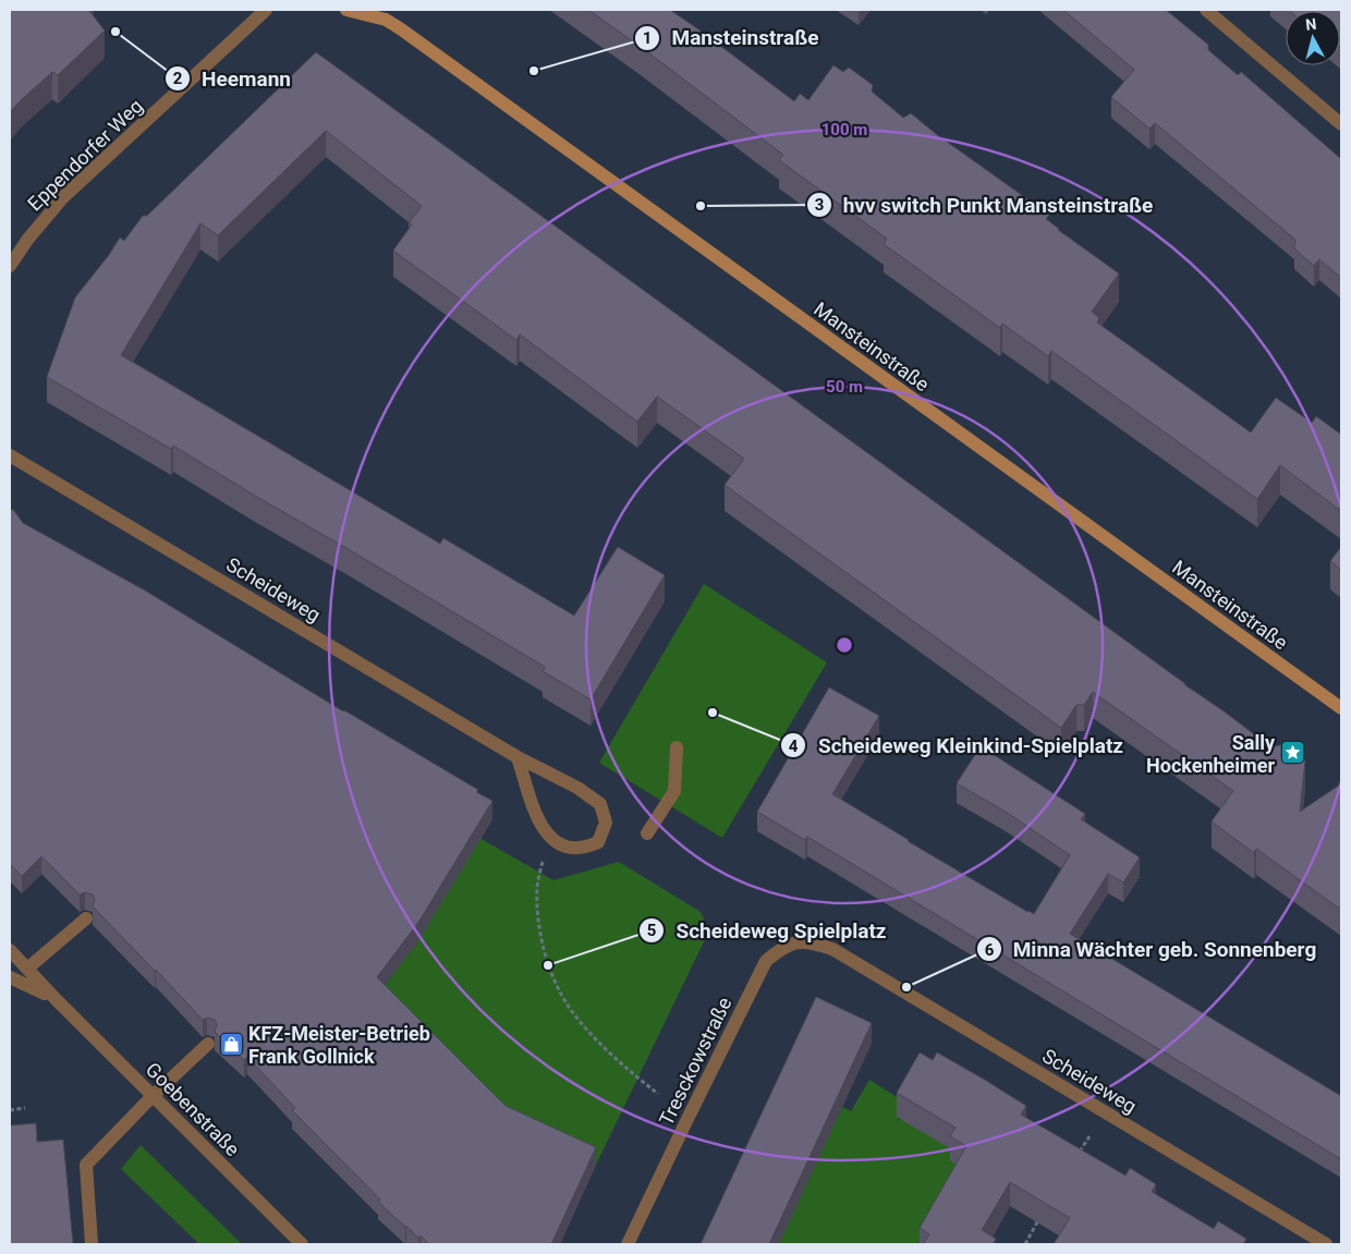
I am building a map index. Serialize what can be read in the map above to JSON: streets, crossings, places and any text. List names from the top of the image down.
{
  "streets": {
    "street": [
      "Eppendorfer Weg",
      "Mansteinstraße",
      "Scheideweg",
      "Tresckowstraße",
      "Goebenstraße"
    ]
  },
  "crossings": [
    ["Scheideweg", "Tresckowstraße"]
  ],
  "places": {
    "other": [
      "Heemann",
      "Mansteinstraße",
      "hvv switch Punkt Mansteinstraße",
      "Scheideweg Kleinkind-Spielplatz",
      "Scheideweg Spielplatz",
      "Minna Wächter geb. Sonnenberg"
    ],
    "place": ["Sally Hockenheimer"],
    "shop": ["KFZ-Meister-Betrieb Frank Gollnick"]
  },
  "north": "top",
  "rings": ["100 m", "50 m"]
}
